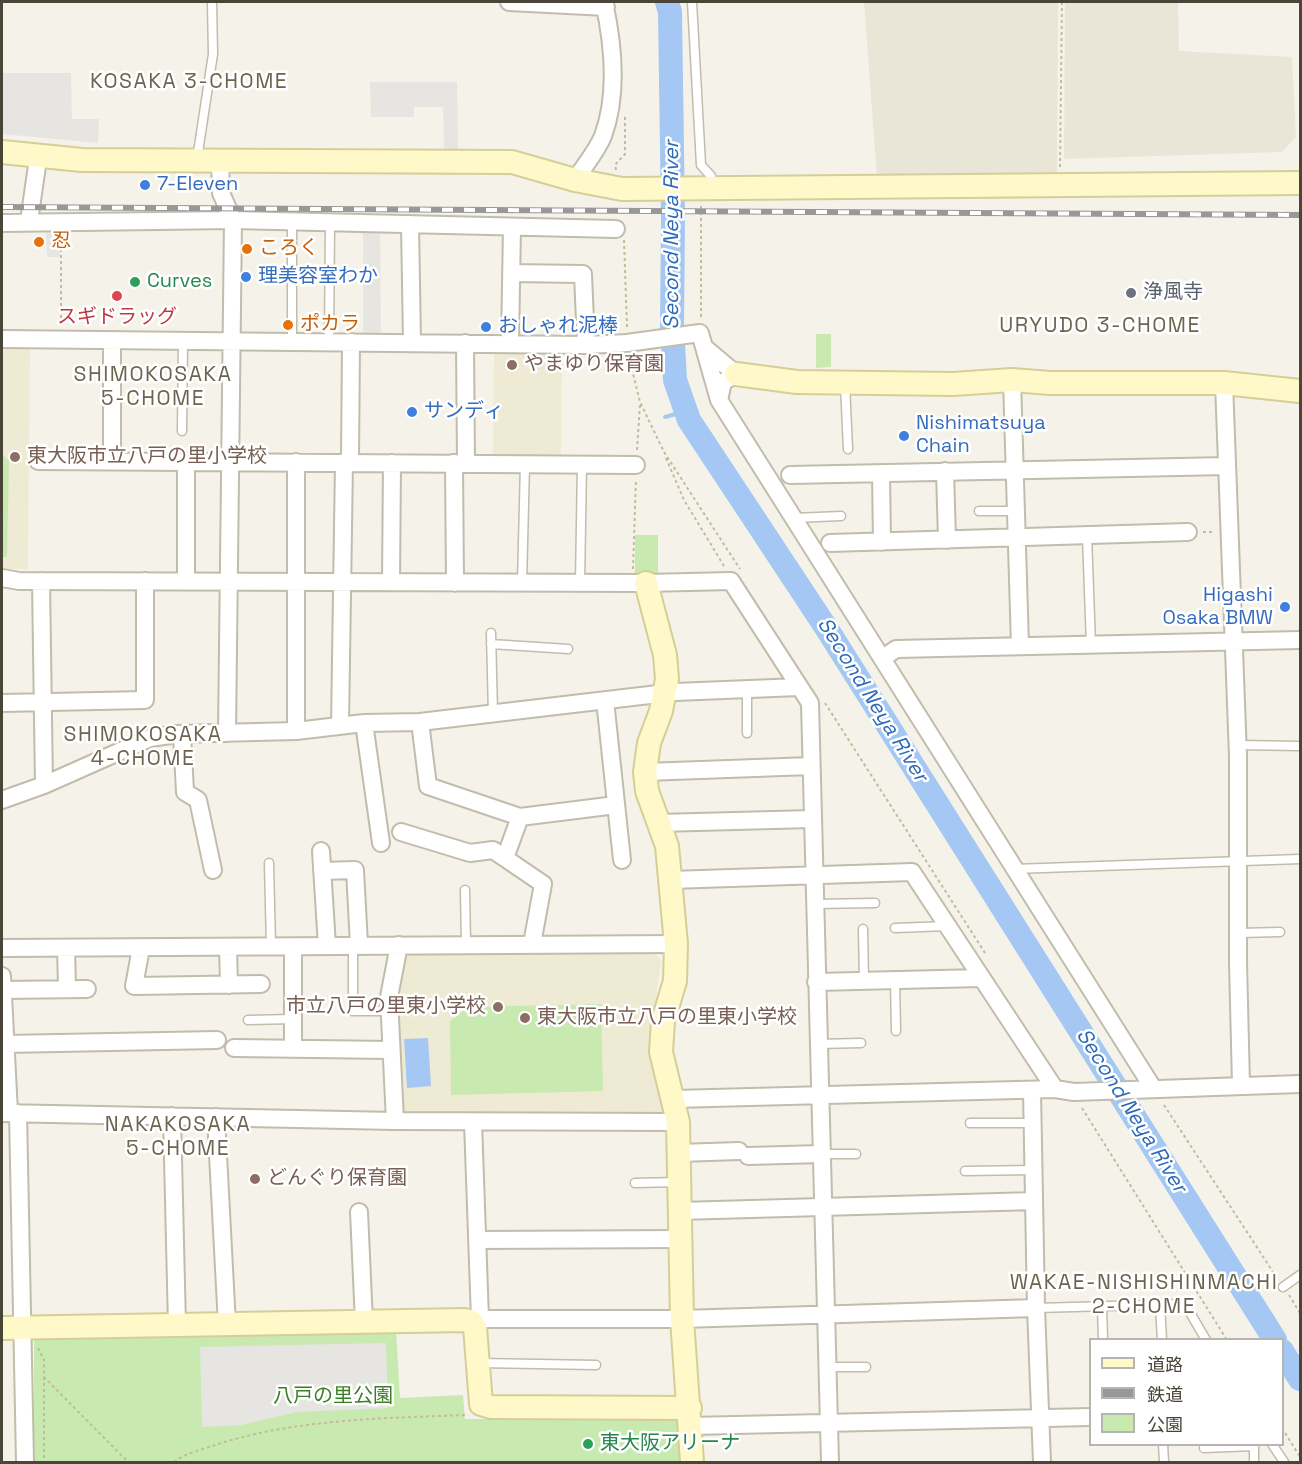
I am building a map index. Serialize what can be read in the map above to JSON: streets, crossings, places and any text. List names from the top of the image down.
{
  "districts": [
    "KOSAKA 3-CHOME",
    "URYUDO 3-CHOME",
    "SHIMOKOSAKA 5-CHOME",
    "SHIMOKOSAKA 4-CHOME",
    "NAKAKOSAKA 5-CHOME",
    "WAKAE-NISHISHINMACHI 2-CHOME"
  ],
  "water": ["Second Neya River"],
  "parks": ["八戸の里公園"],
  "places": [
    "7-Eleven",
    "忍",
    "ころく",
    "理美容室わか",
    "Curves",
    "浄風寺",
    "スギドラッグ",
    "ポカラ",
    "おしゃれ泥棒",
    "やまゆり保育園",
    "サンディ",
    "Nishimatsuya Chain",
    "東大阪市立八戸の里小学校",
    "Higashi Osaka BMW",
    "市立八戸の里東小学校",
    "東大阪市立八戸の里東小学校",
    "どんぐり保育園",
    "東大阪アリーナ"
  ],
  "legend": ["道路", "鉄道", "公園"]
}
